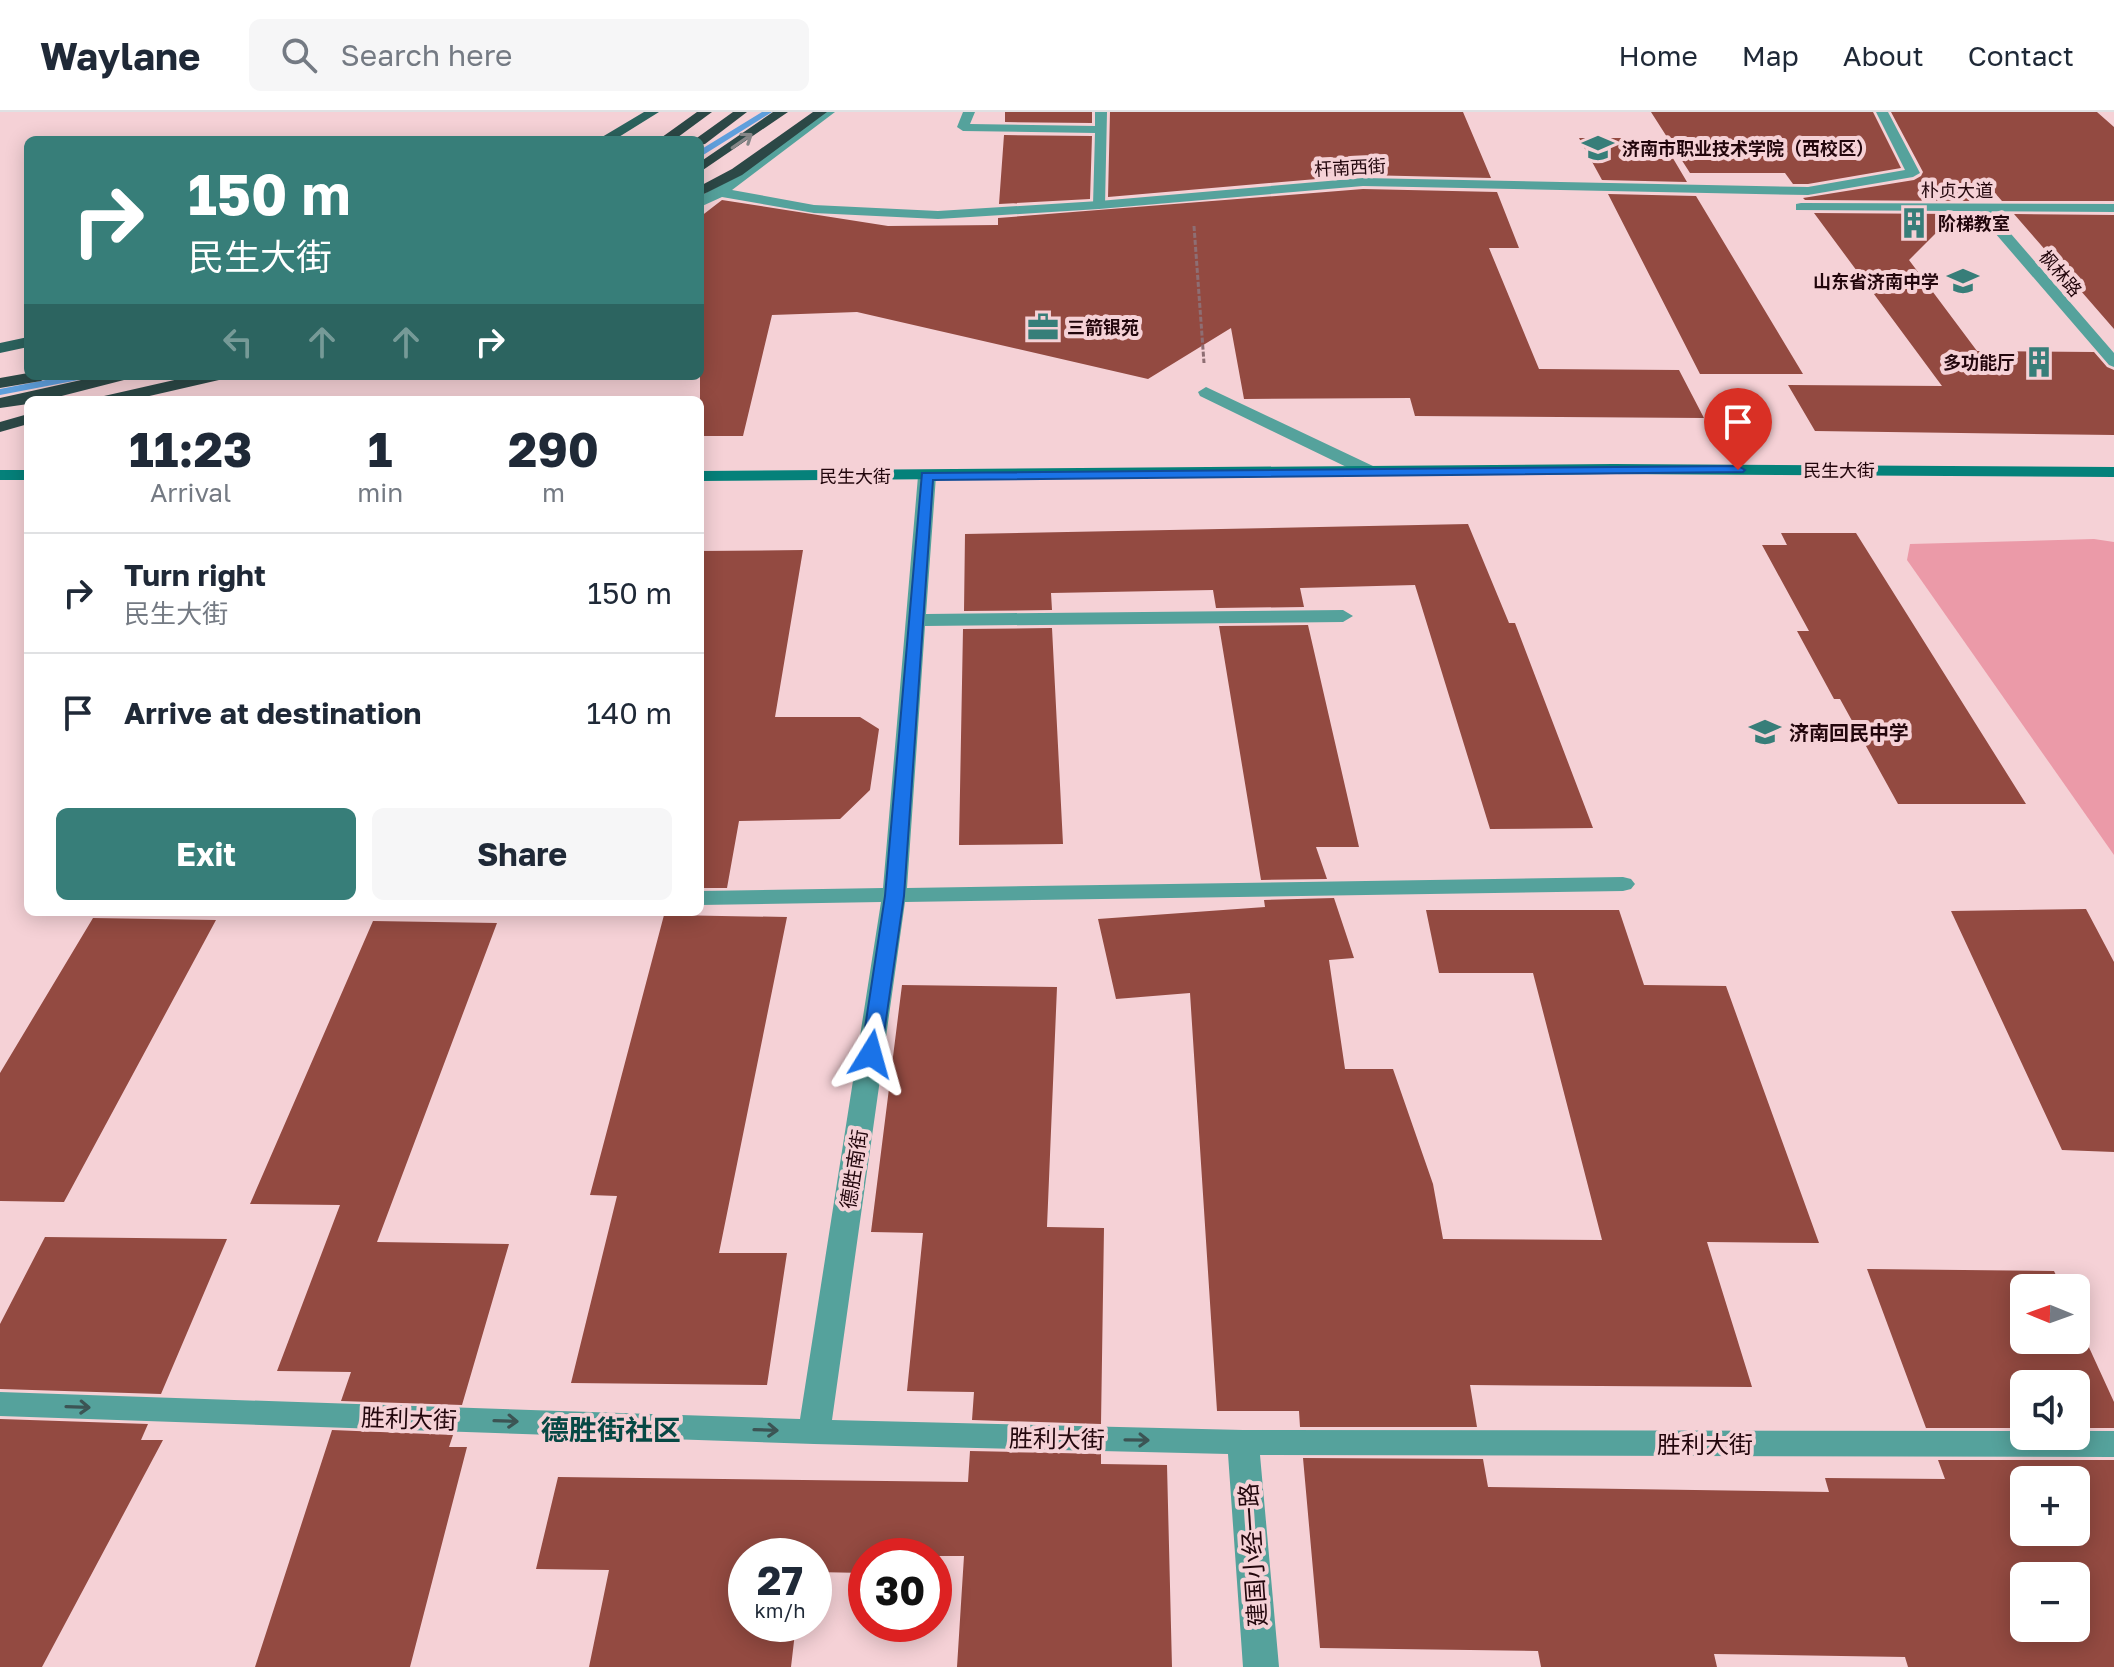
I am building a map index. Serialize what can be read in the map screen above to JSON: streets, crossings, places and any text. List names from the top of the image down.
{
  "streets": {
    "main road": ["民生大街"],
    "street": [
      "杆南西街",
      "朴贞大道",
      "德胜南街",
      "胜利大街",
      "建国小经一路"
    ],
    "lane": ["枫林路"]
  },
  "crossings": [
    ["朴贞大道", "枫林路"],
    ["民生大街", "德胜南街"],
    ["德胜南街", "胜利大街"],
    ["胜利大街", "建国小经一路"]
  ],
  "one_way": ["胜利大街"],
  "districts": ["德胜街社区"],
  "places": {
    "school or university": ["济南市职业技术学院（西校区）", "山东省济南中学", "济南回民中学"],
    "building": ["阶梯教室", "多功能厅"],
    "office": ["三箭银苑"]
  },
  "north": "left",
  "page": {
    "header": "Waylane",
    "search": "Search here",
    "nav": [
      "Home",
      "Map",
      "About",
      "Contact"
    ],
    "turn": ["150 m", "民生大街"],
    "eta": [
      "11:23",
      "Arrival",
      "1",
      "min",
      "290",
      "m"
    ],
    "list": [
      {
        "name": "Turn right",
        "note": "民生大街",
        "value": "150 m"
      },
      {
        "name": "Arrive at destination",
        "value": "140 m"
      }
    ],
    "buttons": ["Exit", "Share"],
    "map_buttons": ["+", "−"],
    "speed": "27 km/h",
    "limit": "30"
  }
}
